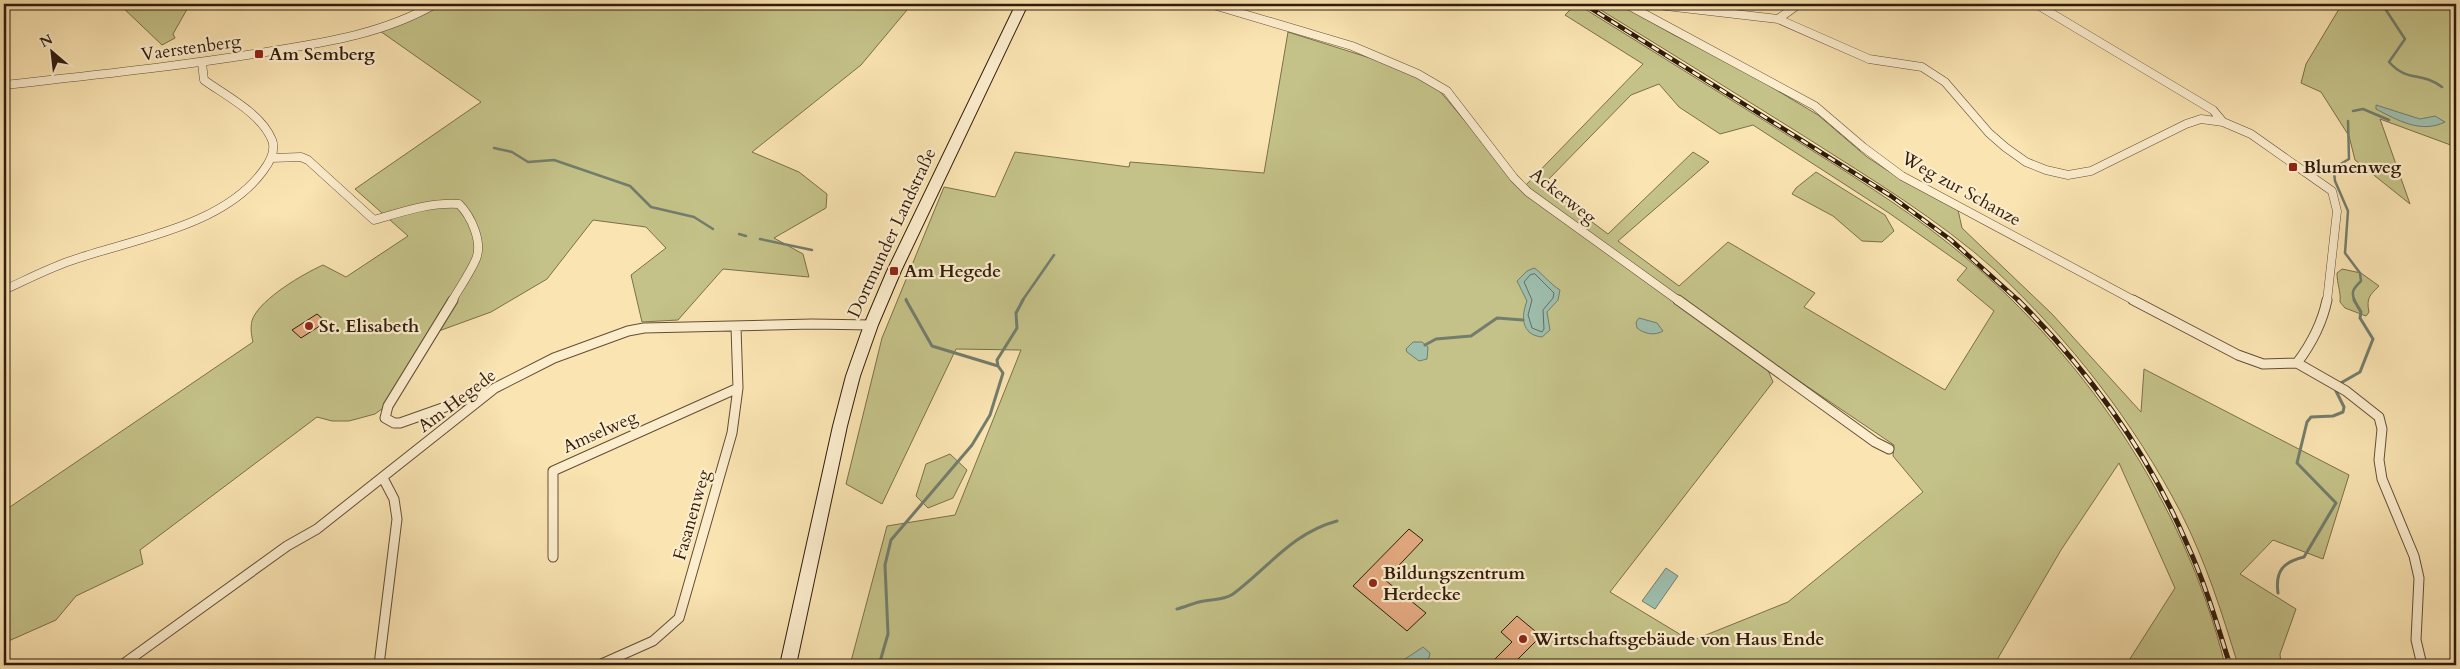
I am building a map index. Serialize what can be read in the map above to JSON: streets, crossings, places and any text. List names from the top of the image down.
{
  "streets": {
    "main road": ["Dortmunder Landstraße"],
    "street": [
      "Vaerstenberg",
      "Weg zur Schanze",
      "Ackerweg",
      "Am Hegede",
      "Amselweg",
      "Fasanenweg"
    ]
  },
  "crossings": [
    ["Dortmunder Landstraße", "Am Hegede"],
    ["Am Hegede", "Fasanenweg"],
    ["Amselweg", "Fasanenweg"]
  ],
  "places": {
    "transit": ["Am Semberg", "Blumenweg", "Am Hegede"],
    "other": ["St. Elisabeth", "Bildungszentrum Herdecke", "Wirtschaftsgebäude von Haus Ende"]
  },
  "north": "top left"
}
